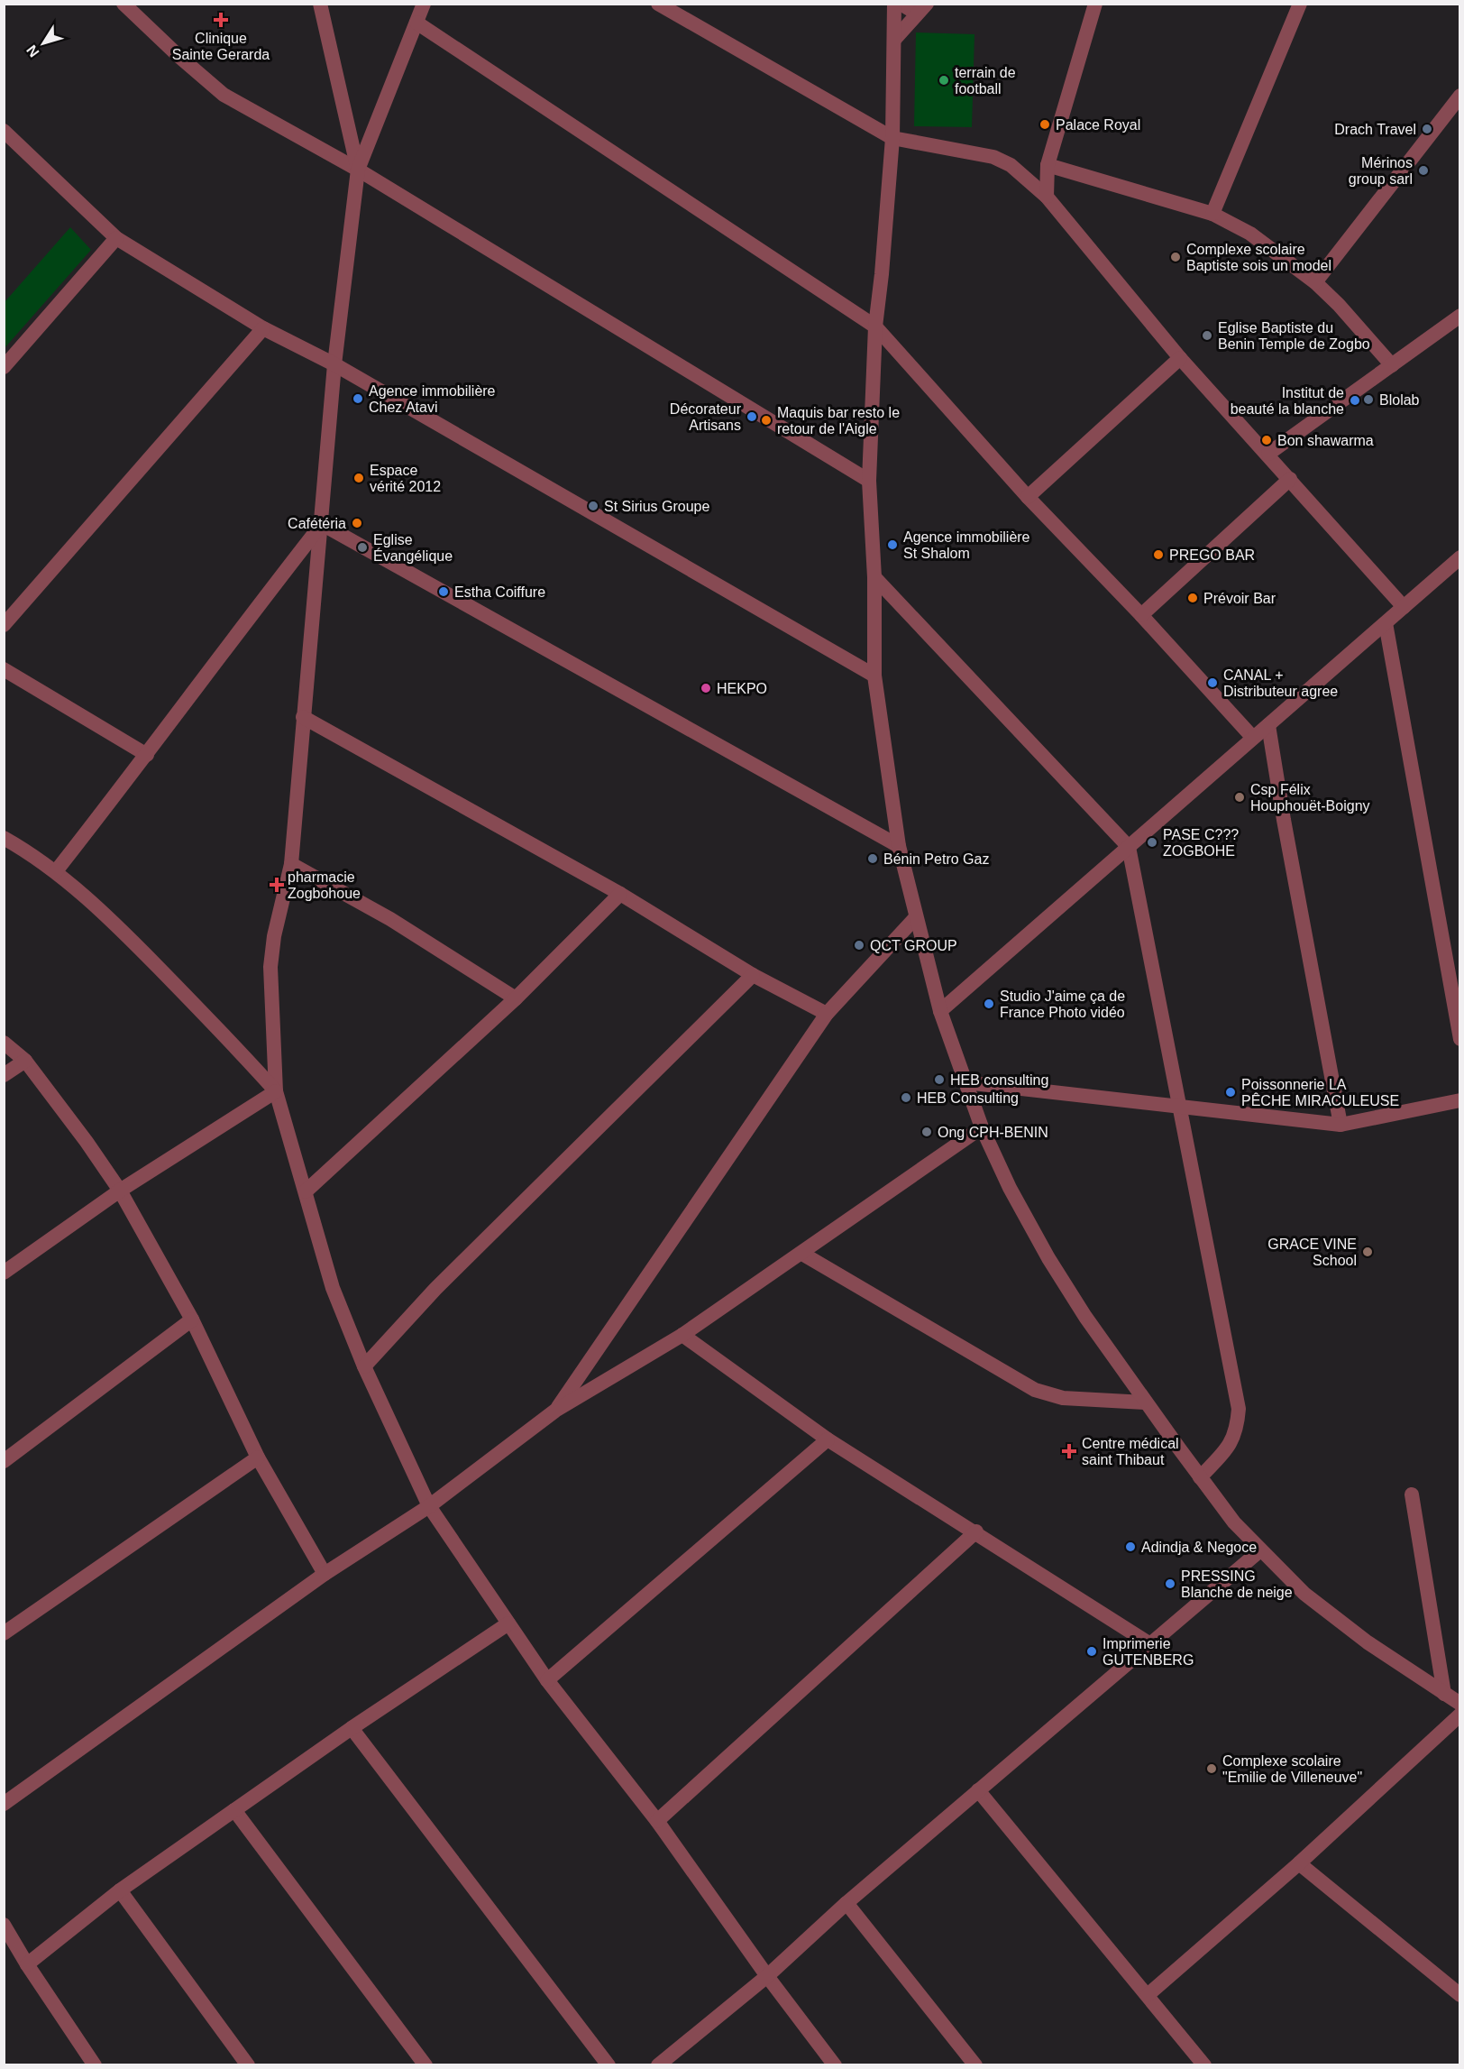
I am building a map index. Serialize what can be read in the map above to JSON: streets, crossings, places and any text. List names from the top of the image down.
{
  "places": {
    "health": ["Clinique Sainte Gerarda", "pharmacie Zogbohoue", "Centre médical saint Thibaut"],
    "other": [
      "terrain de football",
      "Palace Royal",
      "Drach Travel",
      "Mérinos group sarl",
      "Complexe scolaire Baptiste sois un model",
      "Eglise Baptiste du Benin Temple de Zogbo",
      "Agence immobilière Chez Atavi",
      "Blolab",
      "Institut de beauté la blanche",
      "Décorateur Artisans",
      "Maquis bar resto le retour de l'Aigle",
      "Bon shawarma",
      "Espace vérité 2012",
      "St Sirius Groupe",
      "Cafétéria",
      "Agence immobilière St Shalom",
      "Eglise Évangélique",
      "PREGO BAR",
      "Estha Coiffure",
      "Prévoir Bar",
      "CANAL + Distributeur agree",
      "HEKPO",
      "Csp Félix Houphouët-Boigny",
      "PASE C??? ZOGBOHE",
      "Bénin Petro Gaz",
      "QCT GROUP",
      "Studio J'aime ça de France Photo vidéo",
      "HEB consulting",
      "Poissonnerie LA PÊCHE MIRACULEUSE",
      "HEB Consulting",
      "Ong CPH-BENIN",
      "GRACE VINE School",
      "Adindja & Negoce",
      "PRESSING Blanche de neige",
      "Imprimerie GUTENBERG",
      "Complexe scolaire \"Emilie de Villeneuve\""
    ]
  },
  "north": "bottom left"
}
